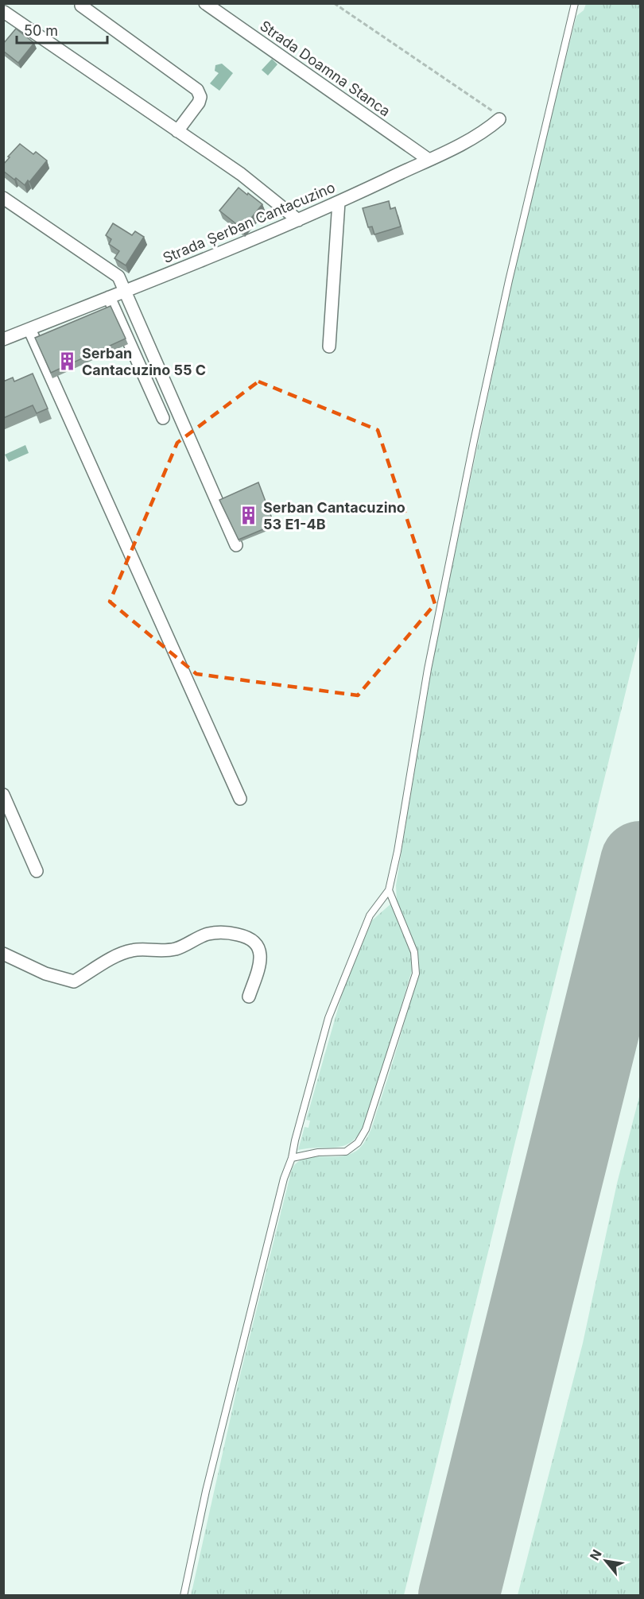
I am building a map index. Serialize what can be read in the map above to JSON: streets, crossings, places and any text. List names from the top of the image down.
{
  "streets": {
    "street": ["Strada Doamna Stanca", "Strada Șerban Cantacuzino"]
  },
  "crossings": [
    ["Strada Doamna Stanca", "Strada Șerban Cantacuzino"]
  ],
  "places": {
    "building": ["Serban Cantacuzino 55 C", "Serban Cantacuzino 53 E1-4B"]
  },
  "scale_bar": "50 m",
  "north": "top left"
}
